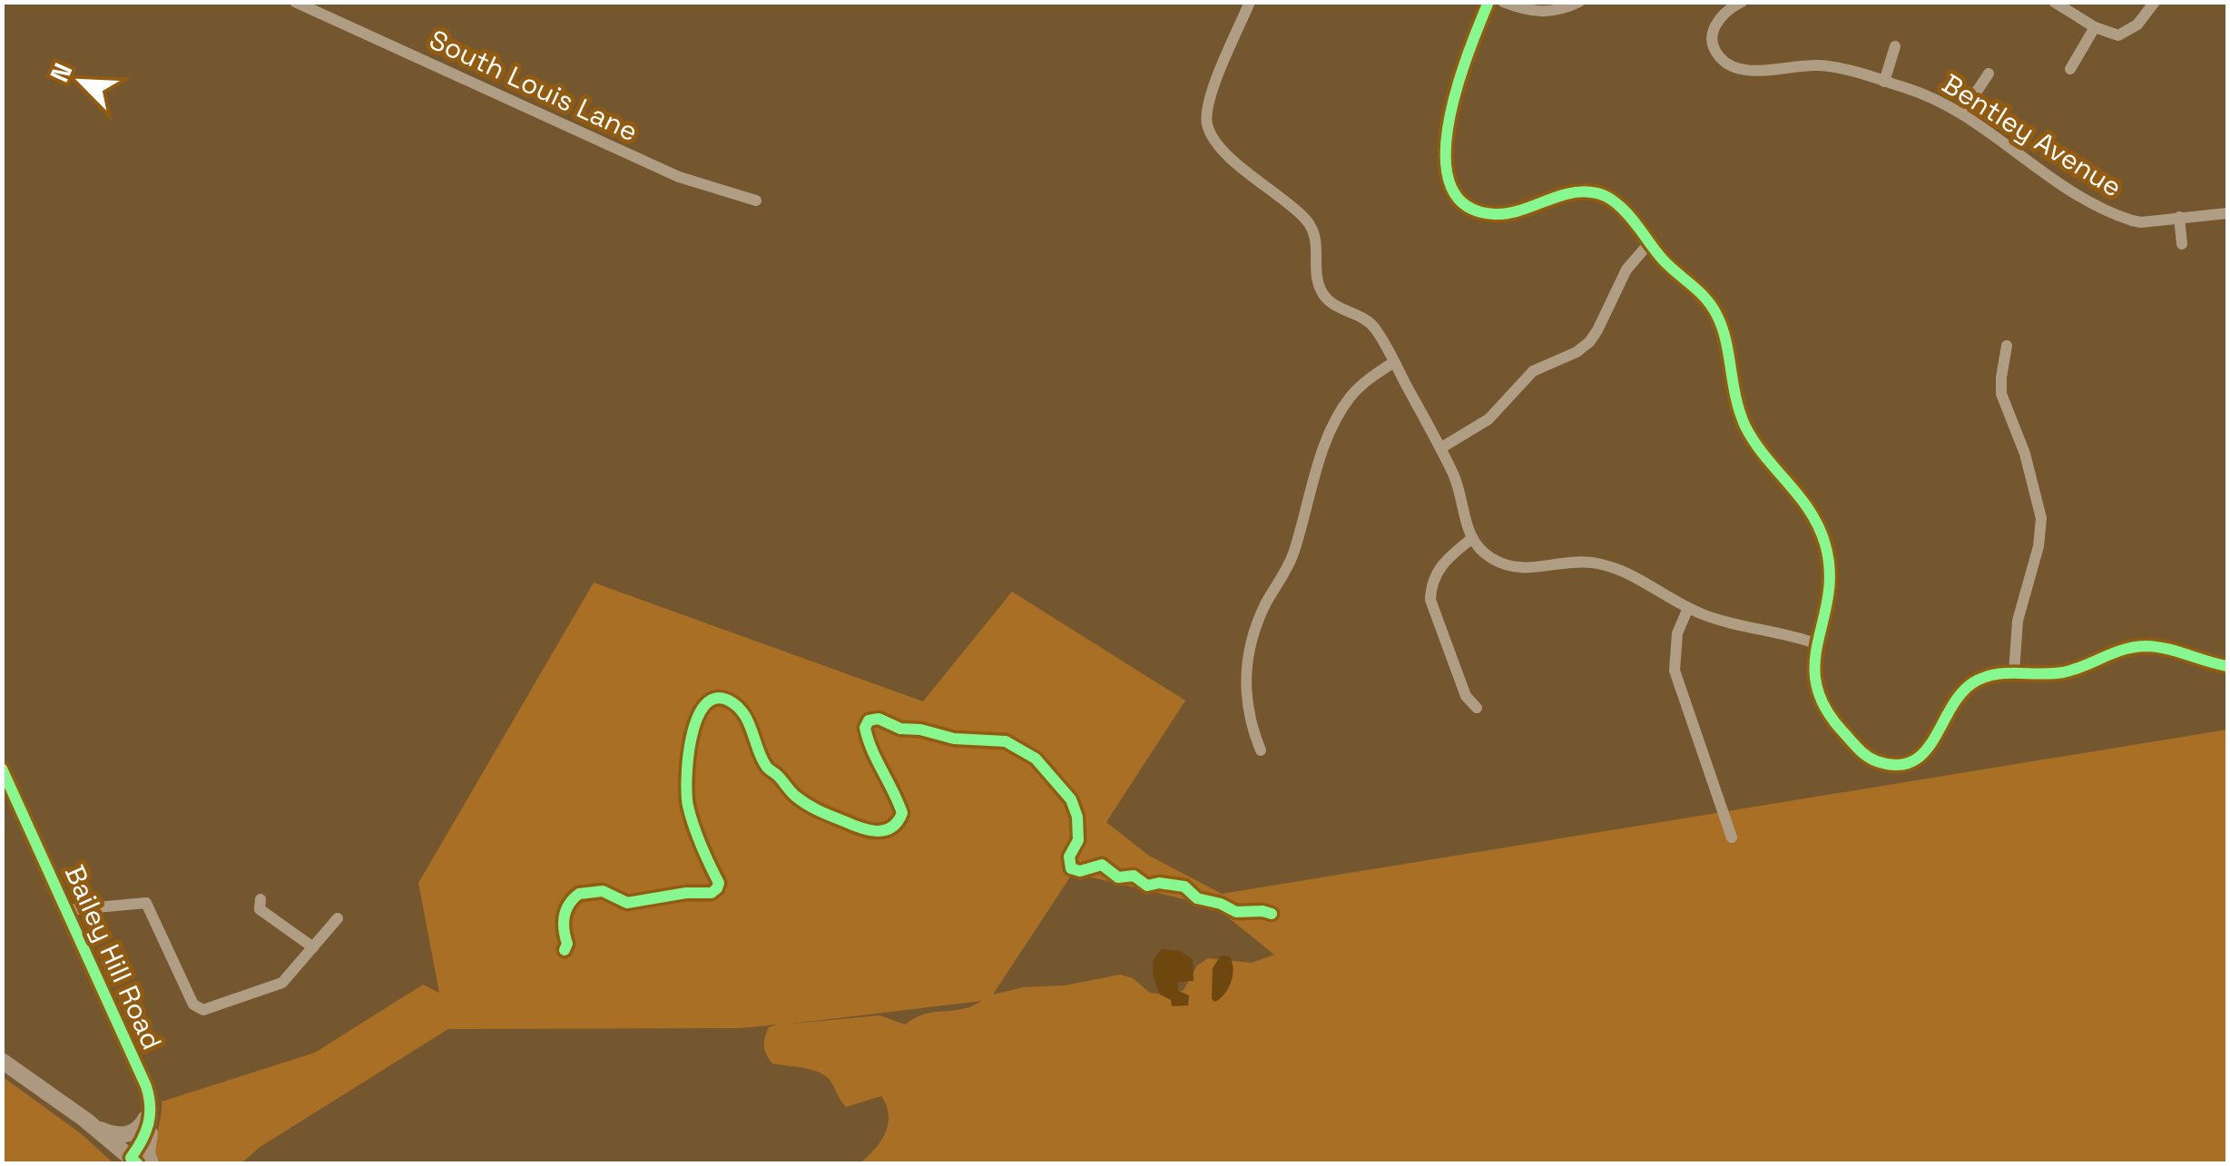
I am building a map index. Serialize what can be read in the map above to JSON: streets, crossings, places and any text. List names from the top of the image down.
{
  "streets": {
    "main road": ["Bailey Hill Road"],
    "street": ["South Louis Lane", "Bentley Avenue"]
  },
  "north": "top left"
}
